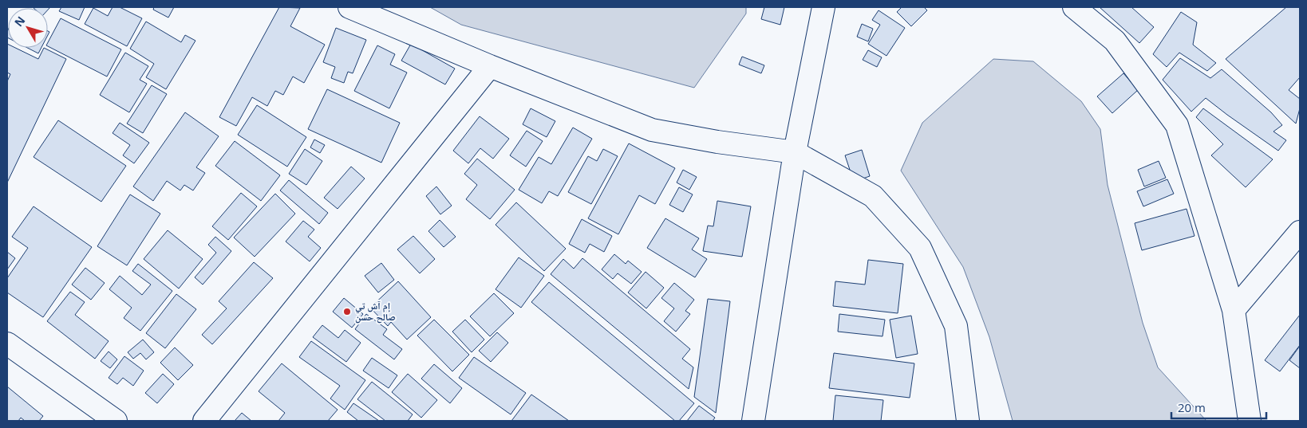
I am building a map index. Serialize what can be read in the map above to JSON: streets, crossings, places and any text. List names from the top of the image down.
{
  "places": ["إم آش تي صالح حسن"],
  "scale_bar": "20 m",
  "north": "top left"
}
